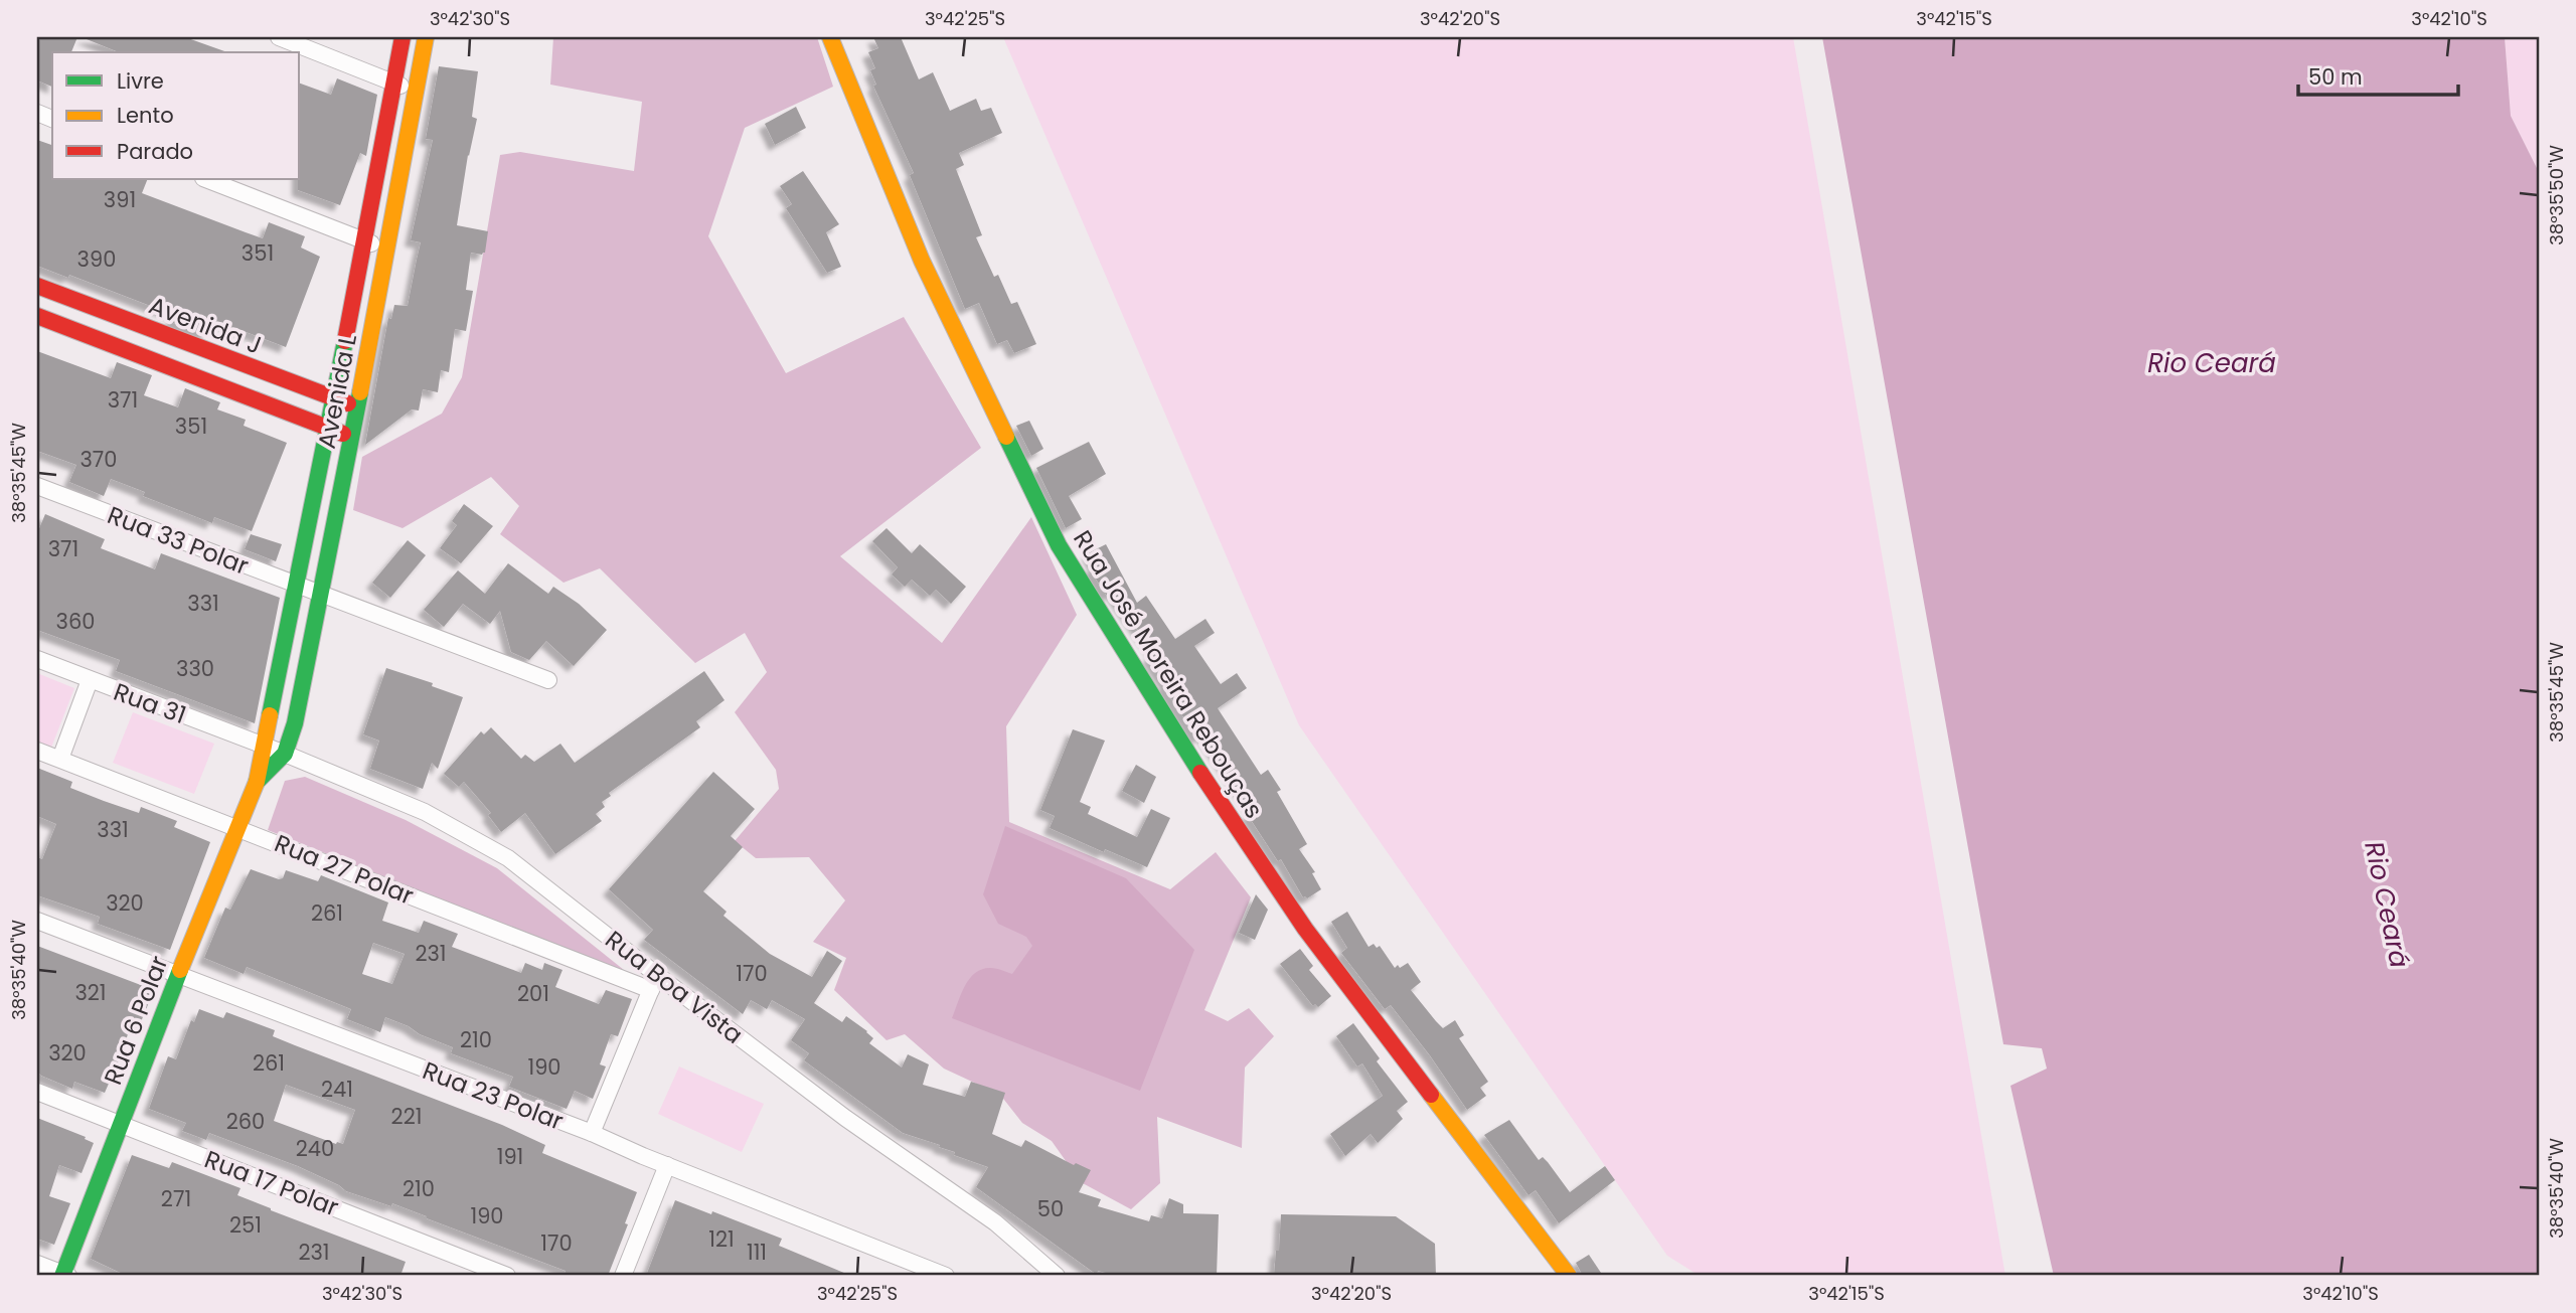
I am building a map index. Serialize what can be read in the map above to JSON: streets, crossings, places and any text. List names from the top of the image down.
{
  "streets": {
    "street": [
      "Avenida J",
      "Avenida L",
      "Rua 33 Polar",
      "Rua José Moreira Rebouças",
      "Rua 31",
      "Rua 27 Polar",
      "Rua Boa Vista",
      "Rua 6 Polar",
      "Rua 23 Polar",
      "Rua 17 Polar"
    ]
  },
  "crossings": [
    ["Avenida J", "Avenida L"],
    ["Avenida L", "Rua 33 Polar"],
    ["Avenida L", "Rua 31"],
    ["Avenida L", "Rua Boa Vista"],
    ["Avenida L", "Rua 6 Polar"],
    ["Rua 31", "Rua Boa Vista"],
    ["Rua 31", "Rua 6 Polar"],
    ["Rua 27 Polar", "Rua Boa Vista"],
    ["Rua 27 Polar", "Rua 6 Polar"],
    ["Rua Boa Vista", "Rua 6 Polar"],
    ["Rua 6 Polar", "Rua 23 Polar"],
    ["Rua 6 Polar", "Rua 17 Polar"]
  ],
  "water": ["Rio Ceará"],
  "house_numbers": [
    "391",
    "351",
    "390",
    "371",
    "351",
    "370",
    "371",
    "331",
    "360",
    "330",
    "331",
    "320",
    "261",
    "231",
    "170",
    "321",
    "201",
    "210",
    "320",
    "261",
    "190",
    "241",
    "221",
    "260",
    "240",
    "191",
    "210",
    "271",
    "50",
    "190",
    "251",
    "121",
    "170",
    "231",
    "111"
  ],
  "legend": ["Livre", "Lento", "Parado"],
  "scale_bar": "50 m",
  "coordinates": [
    "3°42'30\"S",
    "3°42'25\"S",
    "3°42'20\"S",
    "3°42'15\"S",
    "3°42'10\"S",
    "38°35'50\"W",
    "38°35'45\"W",
    "38°35'40\"W"
  ]
}
